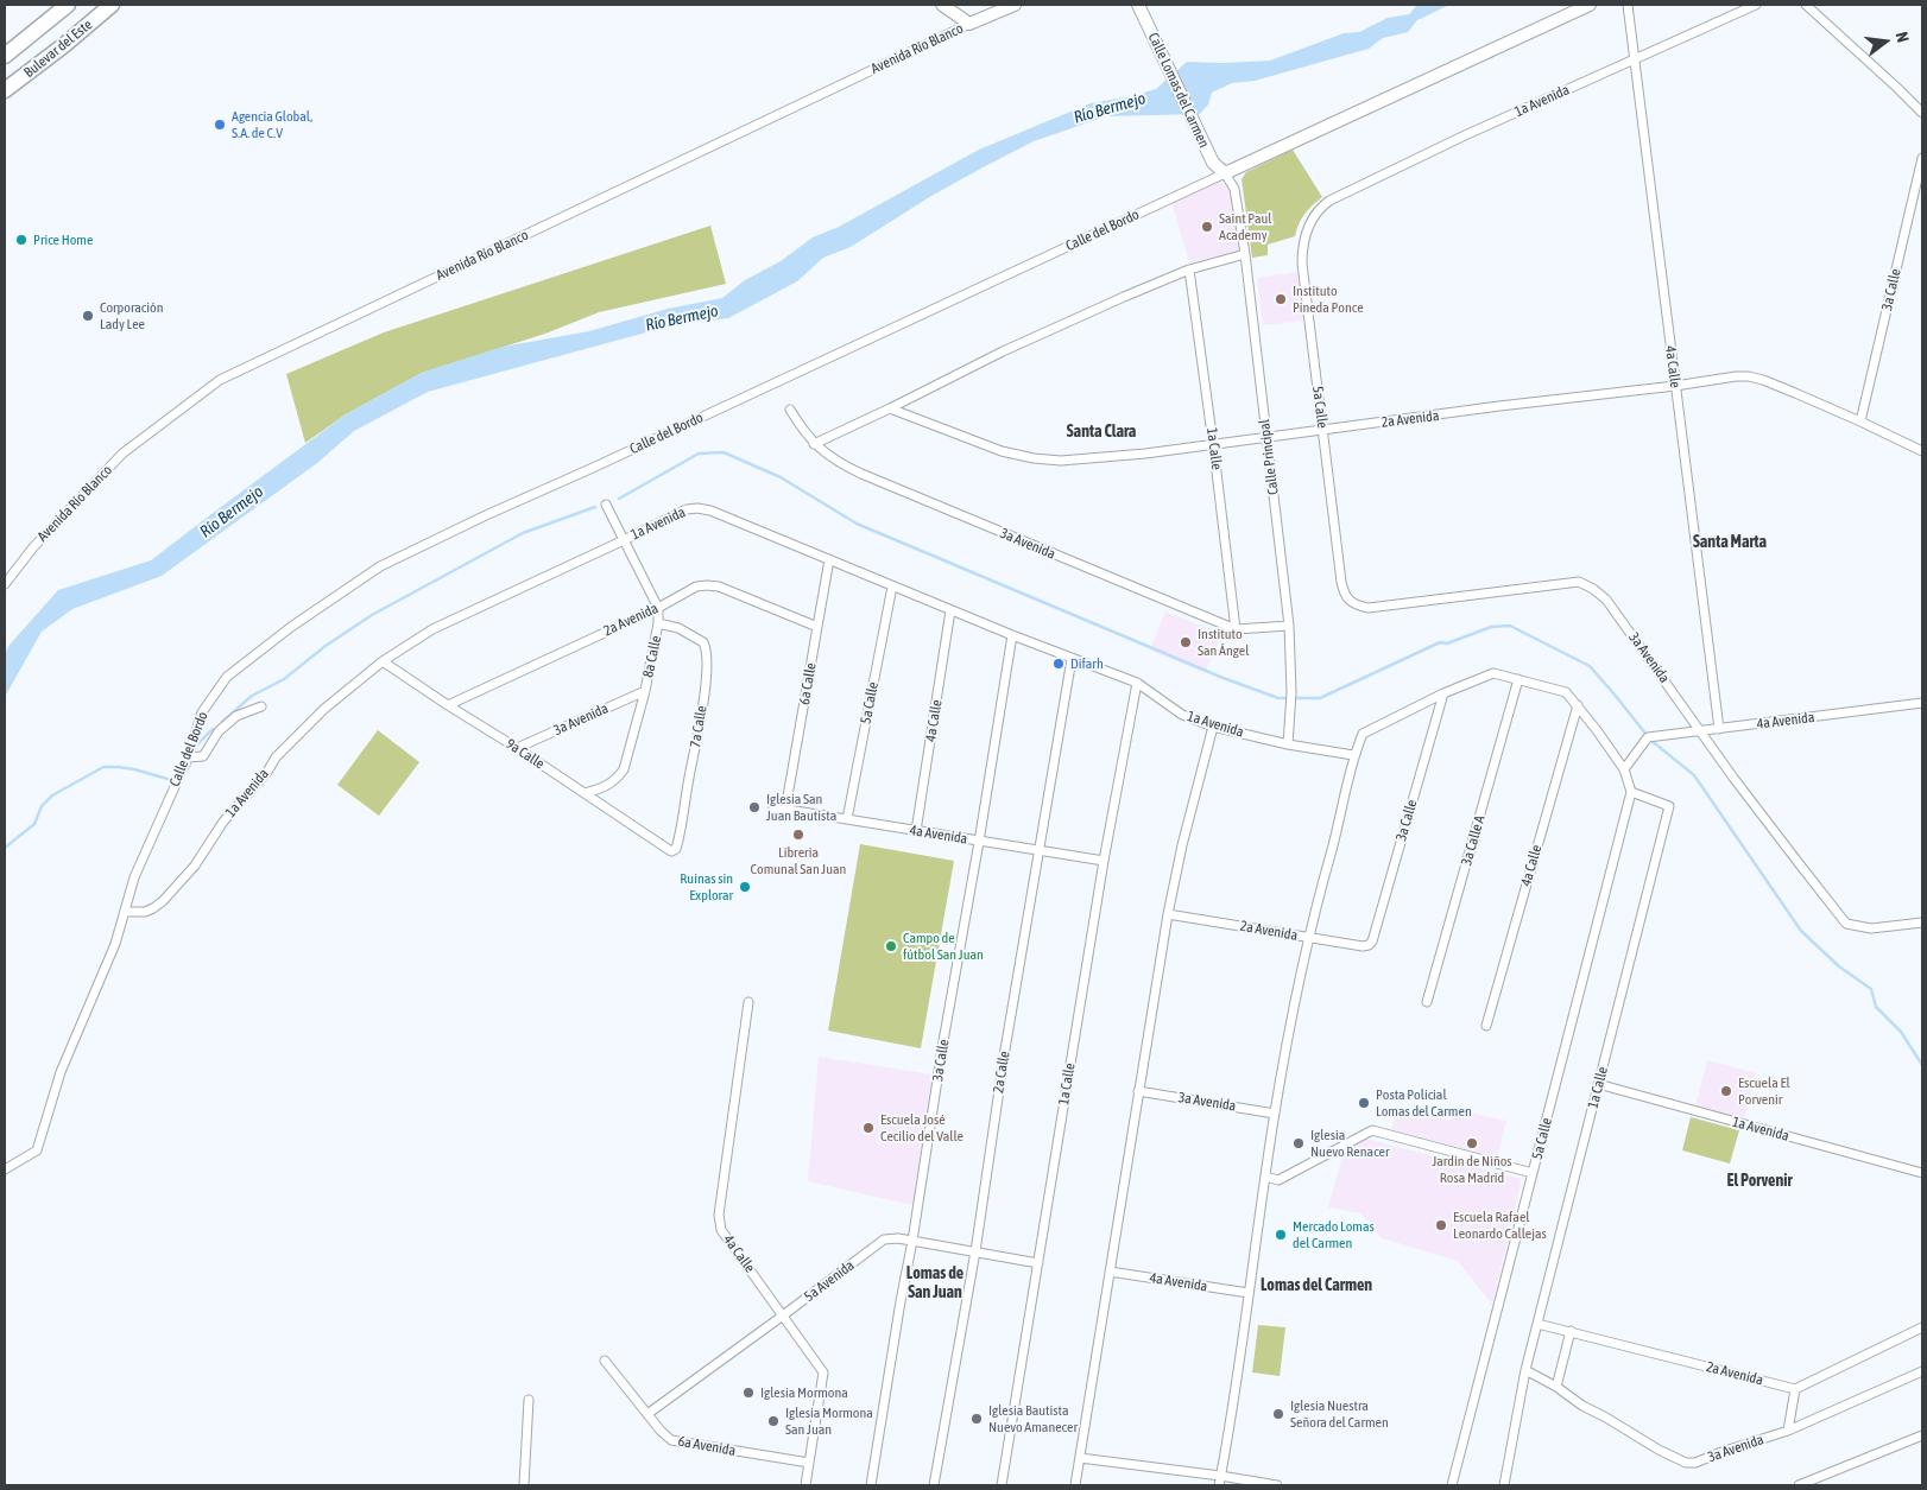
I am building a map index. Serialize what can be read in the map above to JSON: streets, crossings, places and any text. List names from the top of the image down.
{
  "streets": {
    "highway": ["Bulevar del Este"],
    "street": [
      "Avenida Río Blanco",
      "Calle Lomas del Carmen",
      "1a Avenida",
      "Calle del Bordo",
      "3a Calle",
      "4a Calle",
      "5a Calle",
      "2a Avenida",
      "1a Calle",
      "Calle Principal",
      "3a Avenida",
      "8a Calle",
      "6a Calle",
      "4a Avenida",
      "7a Calle",
      "9a Calle",
      "3a Calle A",
      "2a Calle",
      "5a Avenida",
      "6a Avenida"
    ]
  },
  "crossings": [
    ["Calle Lomas del Carmen", "Calle del Bordo"],
    ["Calle Lomas del Carmen", "Calle Principal"],
    ["1a Avenida", "Calle del Bordo"],
    ["1a Avenida", "3a Calle"],
    ["1a Avenida", "4a Calle"],
    ["1a Avenida", "5a Calle"],
    ["1a Avenida", "1a Calle"],
    ["1a Avenida", "Calle Principal"],
    ["1a Avenida", "8a Calle"],
    ["1a Avenida", "6a Calle"],
    ["1a Avenida", "9a Calle"],
    ["1a Avenida", "2a Calle"],
    ["Calle del Bordo", "Calle Principal"],
    ["3a Calle", "2a Avenida"],
    ["3a Calle", "4a Avenida"],
    ["3a Calle", "5a Avenida"],
    ["4a Calle", "2a Avenida"],
    ["4a Calle", "4a Avenida"],
    ["4a Calle", "5a Avenida"],
    ["4a Calle", "6a Avenida"],
    ["5a Calle", "2a Avenida"],
    ["5a Calle", "1a Calle"],
    ["5a Calle", "3a Avenida"],
    ["5a Calle", "4a Avenida"],
    ["2a Avenida", "1a Calle"],
    ["2a Avenida", "Calle Principal"],
    ["2a Avenida", "8a Calle"],
    ["2a Avenida", "6a Calle"],
    ["2a Avenida", "9a Calle"],
    ["1a Calle", "3a Avenida"],
    ["1a Calle", "4a Avenida"],
    ["1a Calle", "5a Avenida"],
    ["Calle Principal", "3a Avenida"],
    ["3a Avenida", "8a Calle"],
    ["3a Avenida", "4a Avenida"],
    ["3a Avenida", "9a Calle"],
    ["8a Calle", "7a Calle"],
    ["8a Calle", "9a Calle"],
    ["6a Calle", "4a Avenida"],
    ["4a Avenida", "2a Calle"],
    ["7a Calle", "9a Calle"],
    ["2a Calle", "5a Avenida"],
    ["5a Avenida", "6a Avenida"]
  ],
  "districts": [
    "Santa Clara",
    "Santa Marta",
    "El Porvenir",
    "Lomas de San Juan",
    "Lomas del Carmen"
  ],
  "water": ["Río Bermejo"],
  "places": [
    "Agencia Global, S.A. de C.V",
    "Saint Paul Academy",
    "Price Home",
    "Instituto Pineda Ponce",
    "Corporación Lady Lee",
    "Instituto San Ángel",
    "Difarh",
    "Iglesia San Juan Bautista",
    "Libreria Comunal San Juan",
    "Ruinas sin Explorar",
    "Campo de fútbol San Juan",
    "Escuela El Porvenir",
    "Posta Policial Lomas del Carmen",
    "Escuela José Cecilio del Valle",
    "Iglesia Nuevo Renacer",
    "Jardín de Niños Rosa Madrid",
    "Escuela Rafael Leonardo Callejas",
    "Mercado Lomas del Carmen",
    "Iglesia Mormona",
    "Iglesia Nuestra Señora del Carmen",
    "Iglesia Bautista Nuevo Amanecer",
    "Iglesia Mormona San Juan"
  ],
  "north": "right"
}
